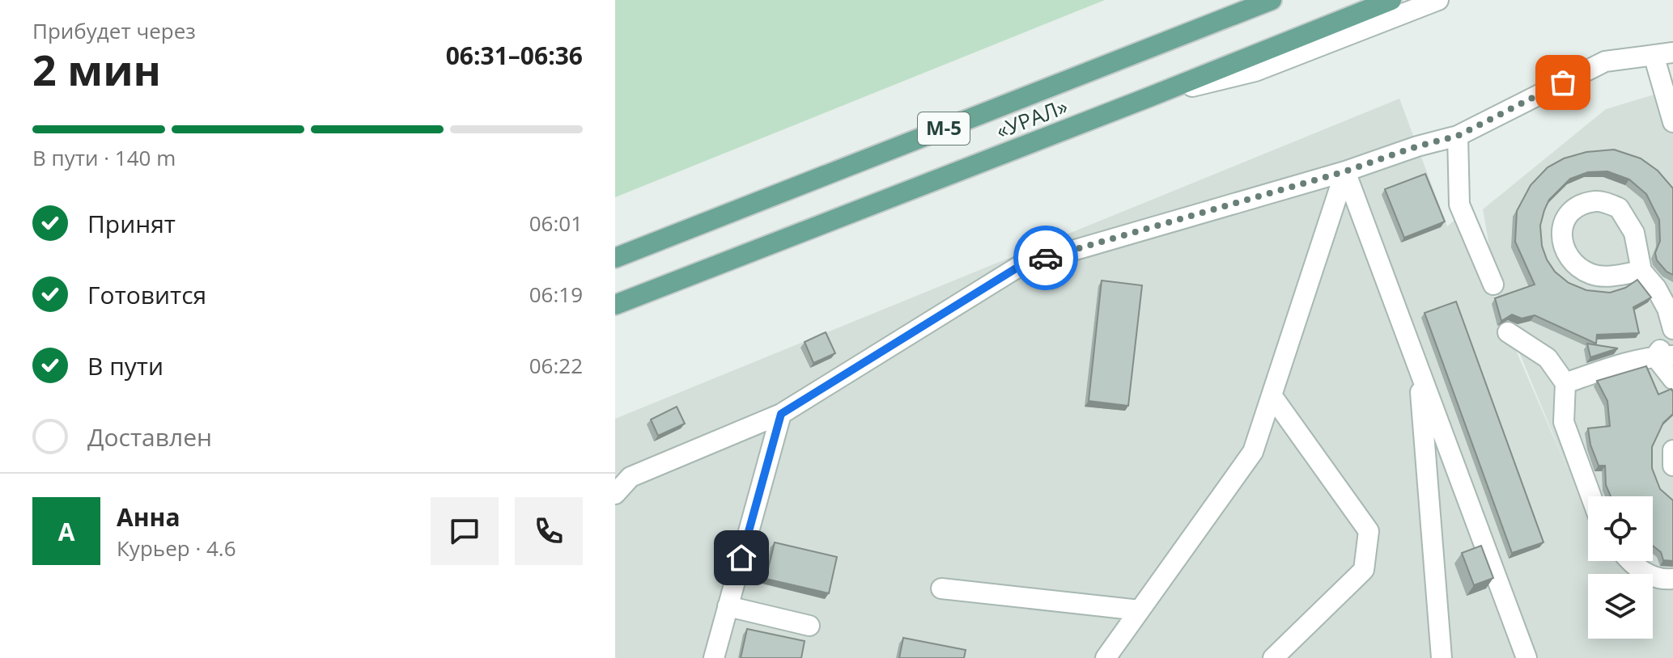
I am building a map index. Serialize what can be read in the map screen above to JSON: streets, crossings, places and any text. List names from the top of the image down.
{
  "streets": {
    "main road": ["«УРАЛ»", "М-5"]
  },
  "page": {
    "heading": ["2 мин", "Прибудет через", "06:31–06:36"],
    "panel": ["Анна", "Курьер · 4.6"],
    "bar": "В пути · 140 m",
    "list": [
      ["Принят", "06:01"],
      ["Готовится", "06:19"],
      ["В пути", "06:22"],
      "Доставлен"
    ],
    "round": "А"
  }
}
